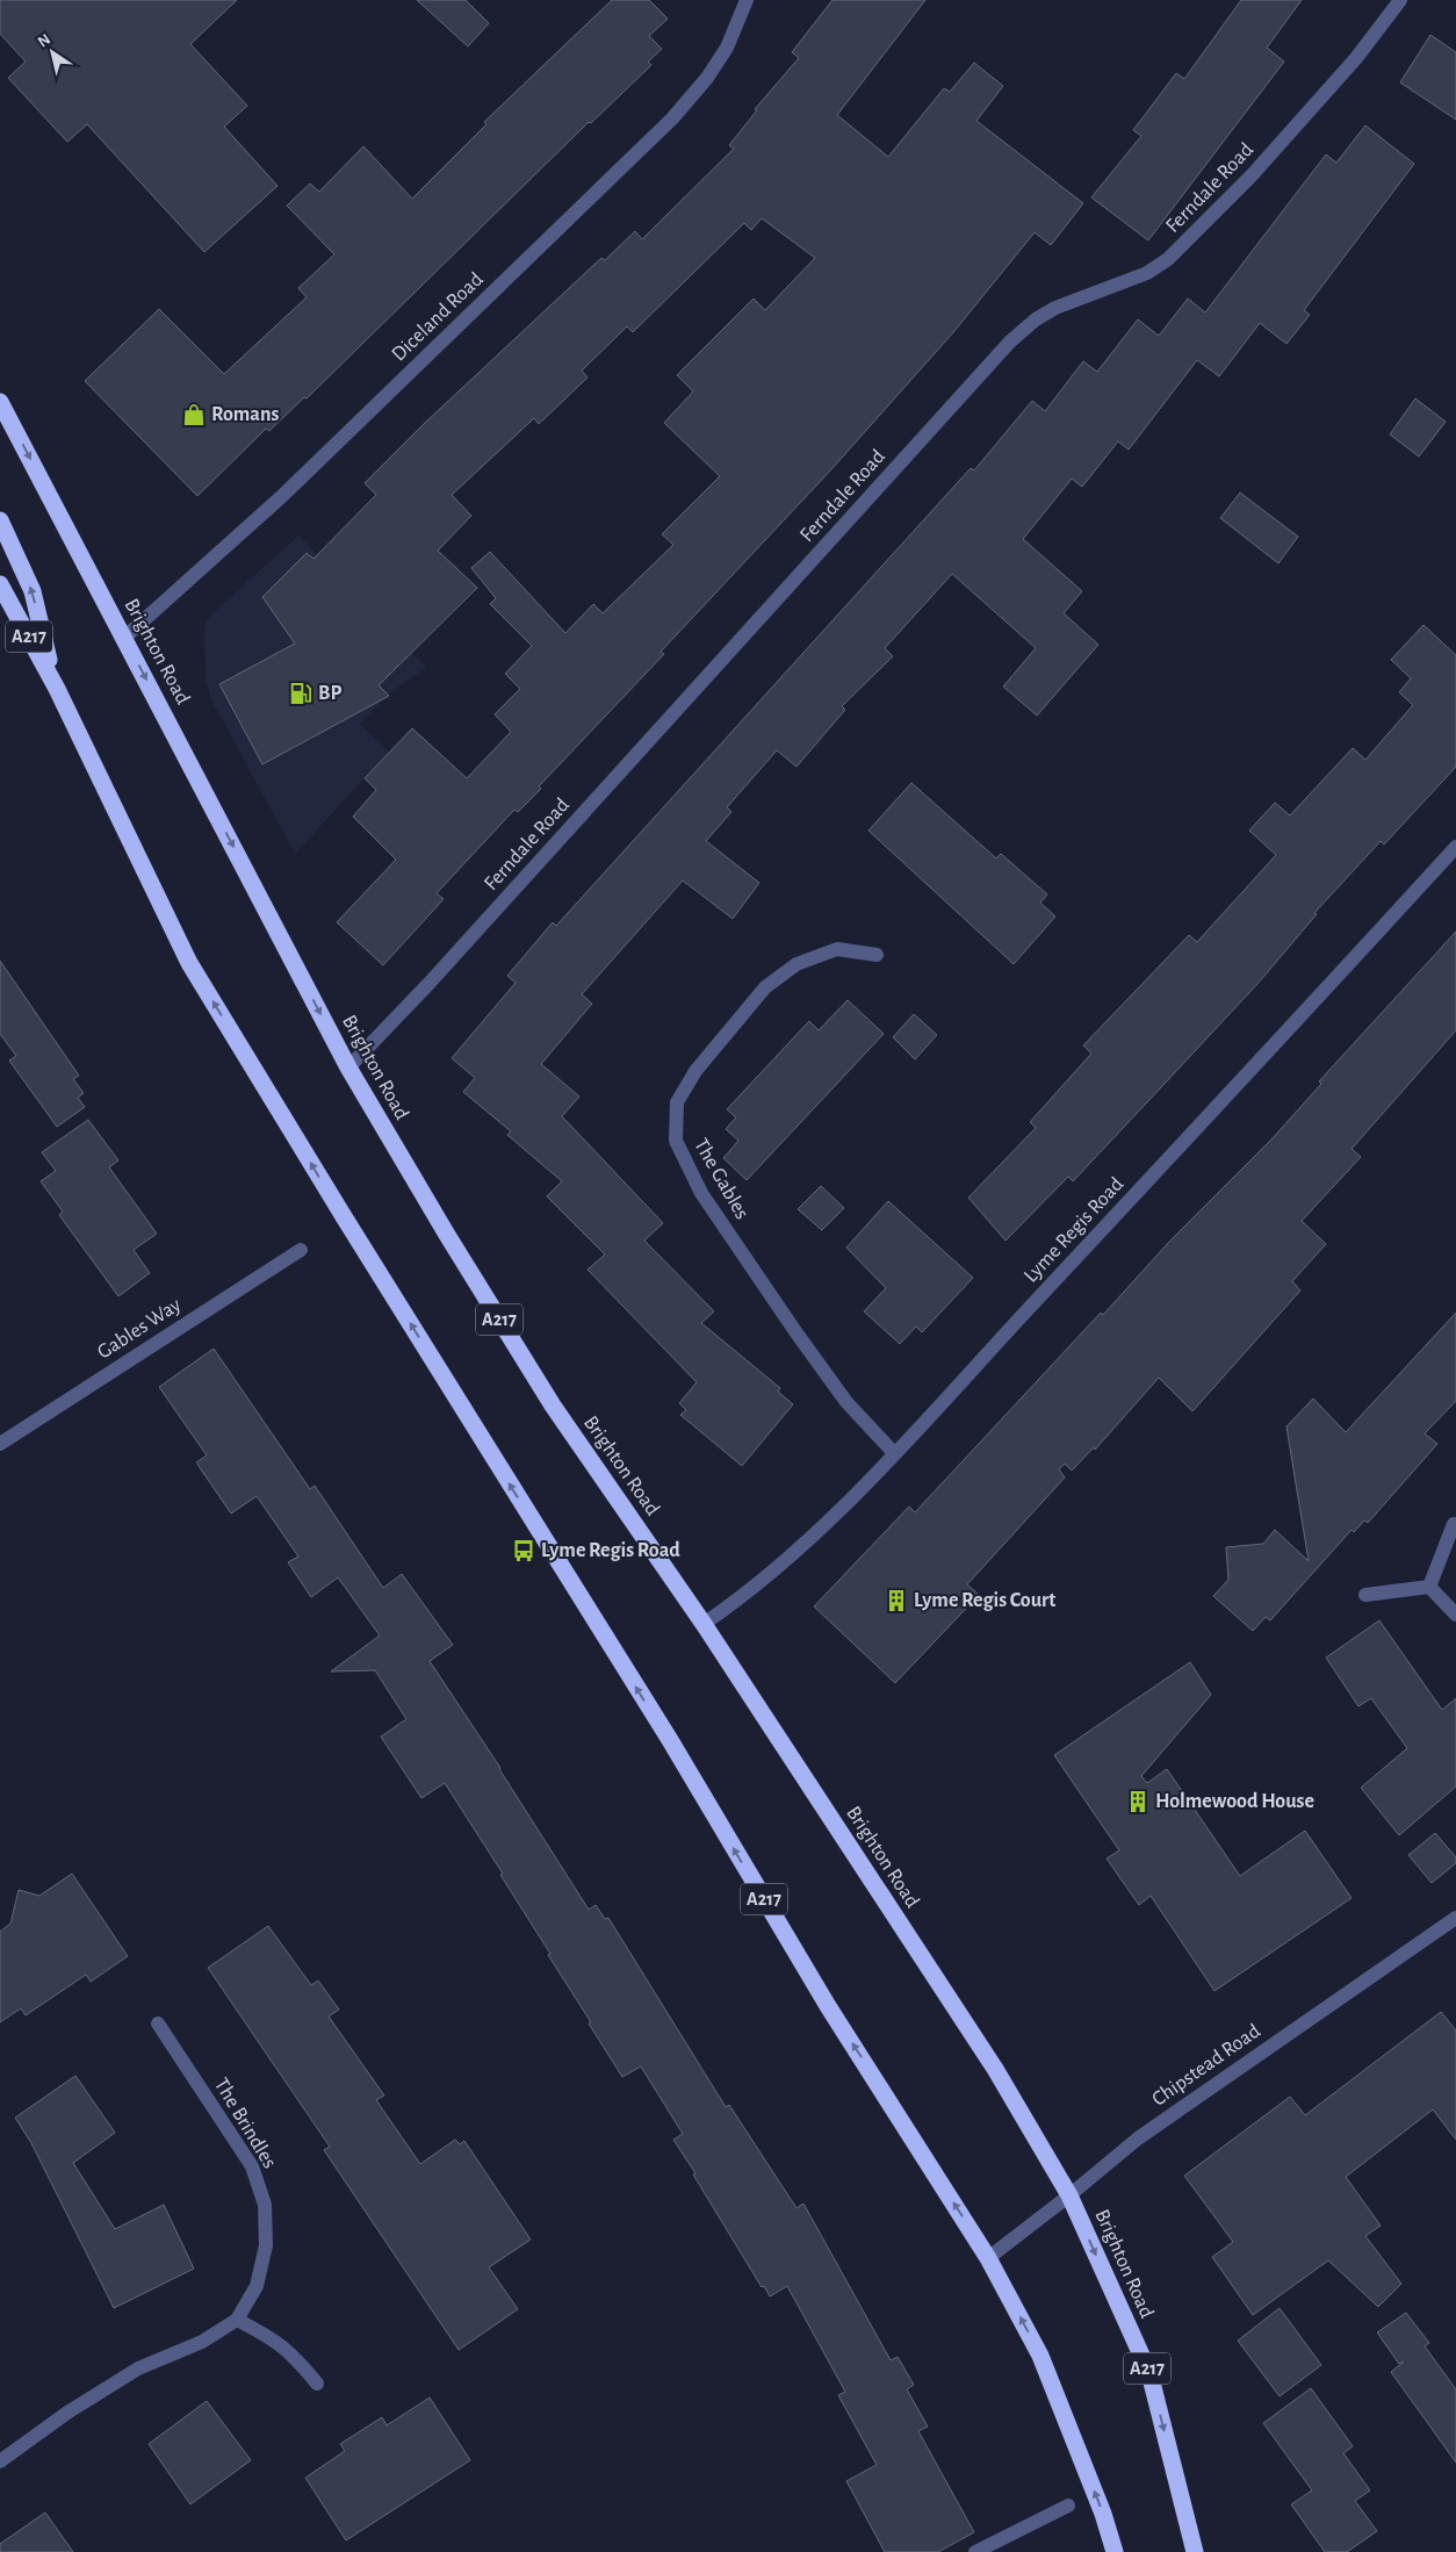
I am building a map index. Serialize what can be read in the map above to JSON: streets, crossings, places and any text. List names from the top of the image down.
{
  "streets": {
    "highway": ["A217", "Brighton Road"],
    "street": [
      "Ferndale Road",
      "Diceland Road",
      "The Gables",
      "Lyme Regis Road",
      "Gables Way",
      "Chipstead Road",
      "The Brindles"
    ]
  },
  "crossings": [
    ["Ferndale Road", "Brighton Road"],
    ["Diceland Road", "Brighton Road"],
    ["A217", "Chipstead Road"],
    ["Brighton Road", "Lyme Regis Road"],
    ["Brighton Road", "Chipstead Road"],
    ["The Gables", "Lyme Regis Road"]
  ],
  "places": {
    "shop": ["Romans"],
    "fuel station": ["BP"],
    "bus stop": ["Lyme Regis Road"],
    "building": ["Lyme Regis Court", "Holmewood House"]
  },
  "north": "top left"
}
